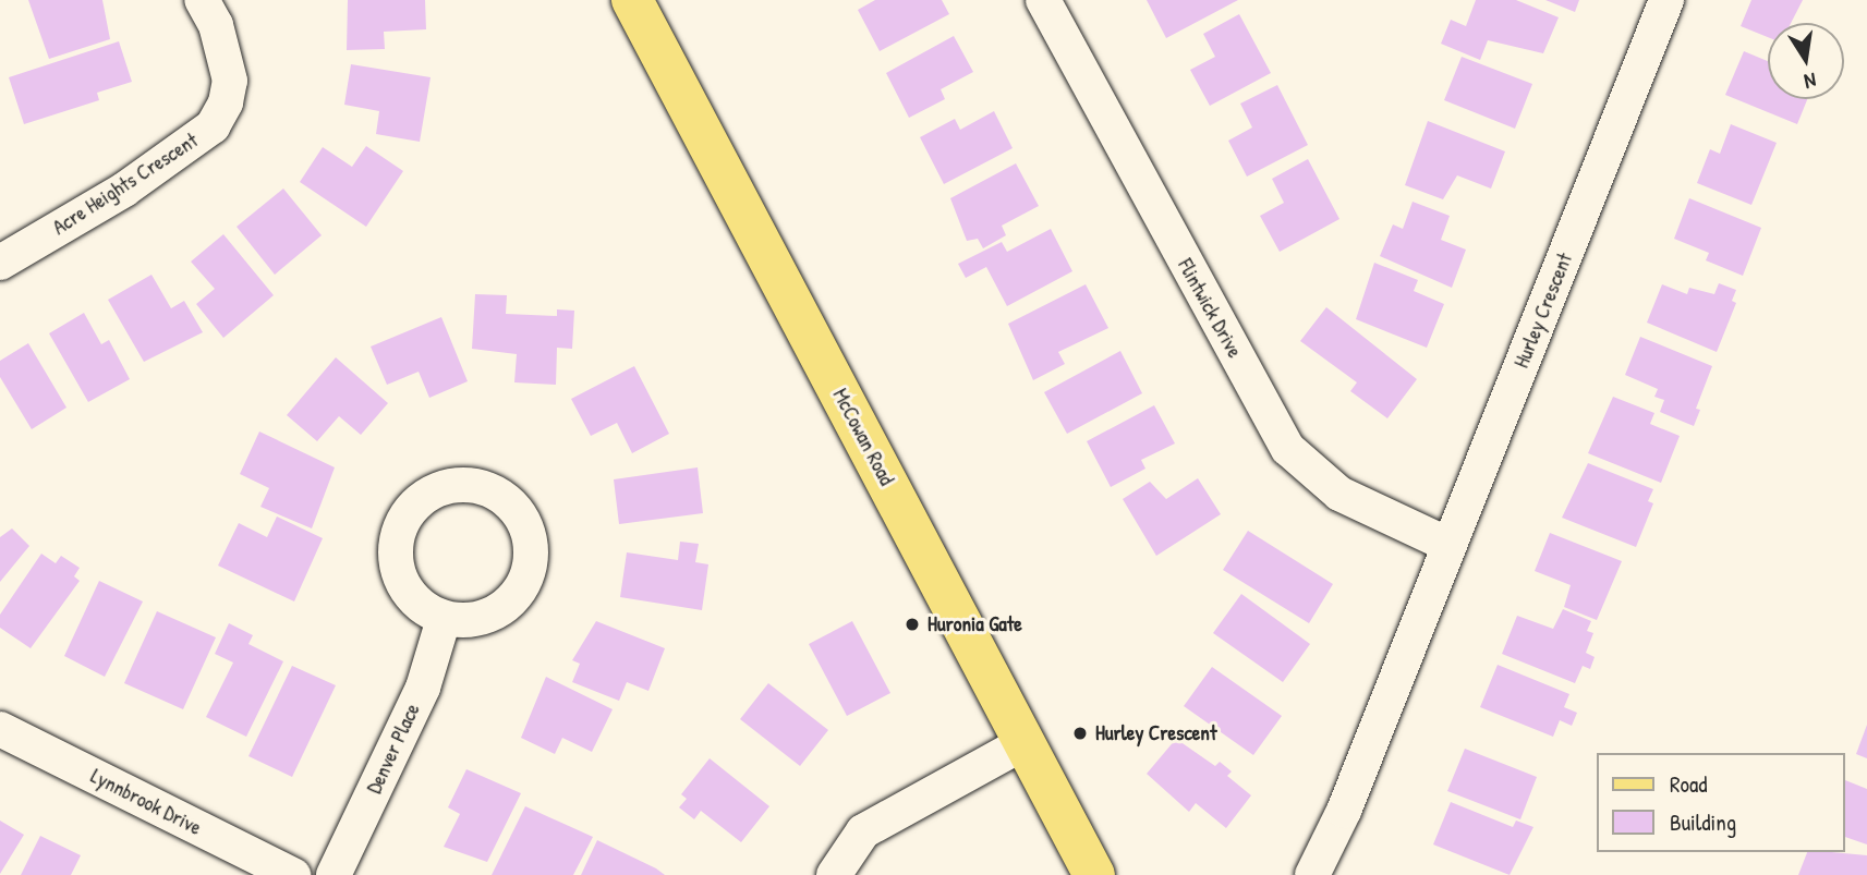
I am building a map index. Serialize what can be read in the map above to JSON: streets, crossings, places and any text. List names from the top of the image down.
{
  "streets": {
    "main road": ["McCowan Road"],
    "street": [
      "Acre Heights Crescent",
      "Flintwick Drive",
      "Hurley Crescent",
      "Denver Place",
      "Lynnbrook Drive"
    ]
  },
  "crossings": [
    ["Flintwick Drive", "Hurley Crescent"]
  ],
  "places": ["Huronia Gate", "Hurley Crescent"],
  "legend": ["Road", "Building"],
  "north": "bottom"
}
